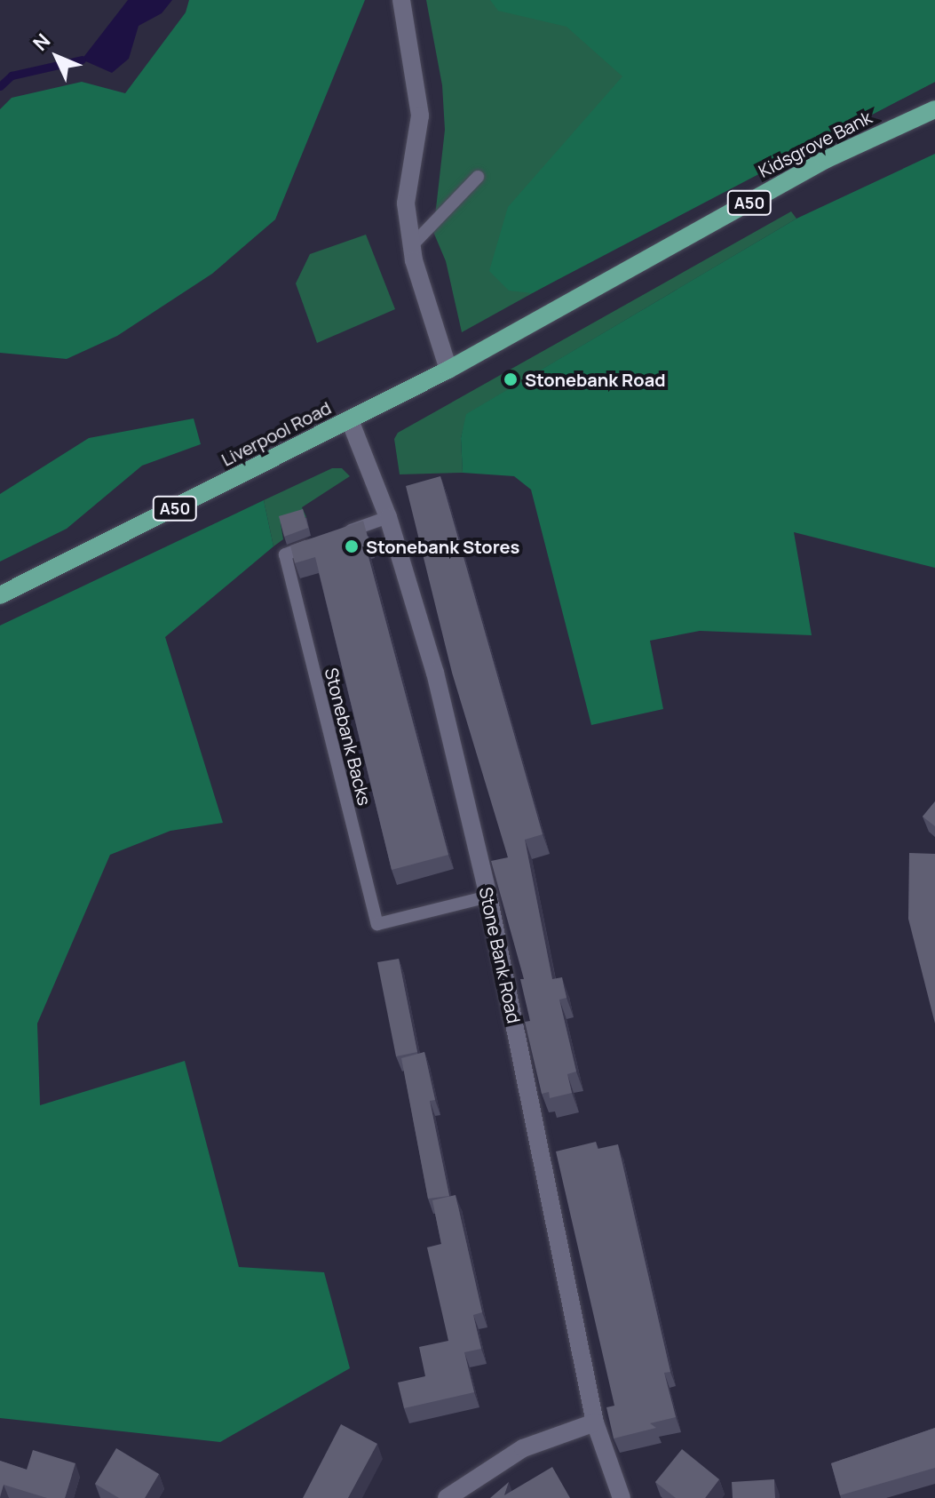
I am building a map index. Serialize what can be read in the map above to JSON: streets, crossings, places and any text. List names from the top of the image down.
{
  "streets": {
    "main road": ["Kidsgrove Bank", "A50", "Liverpool Road"],
    "street": ["Stone Bank Road"],
    "lane": ["Stonebank Backs"]
  },
  "crossings": [
    ["Kidsgrove Bank", "Liverpool Road"],
    ["Liverpool Road", "Stone Bank Road"],
    ["Stonebank Backs", "Stone Bank Road"]
  ],
  "places": ["Stonebank Road", "Stonebank Stores"],
  "north": "top left"
}
